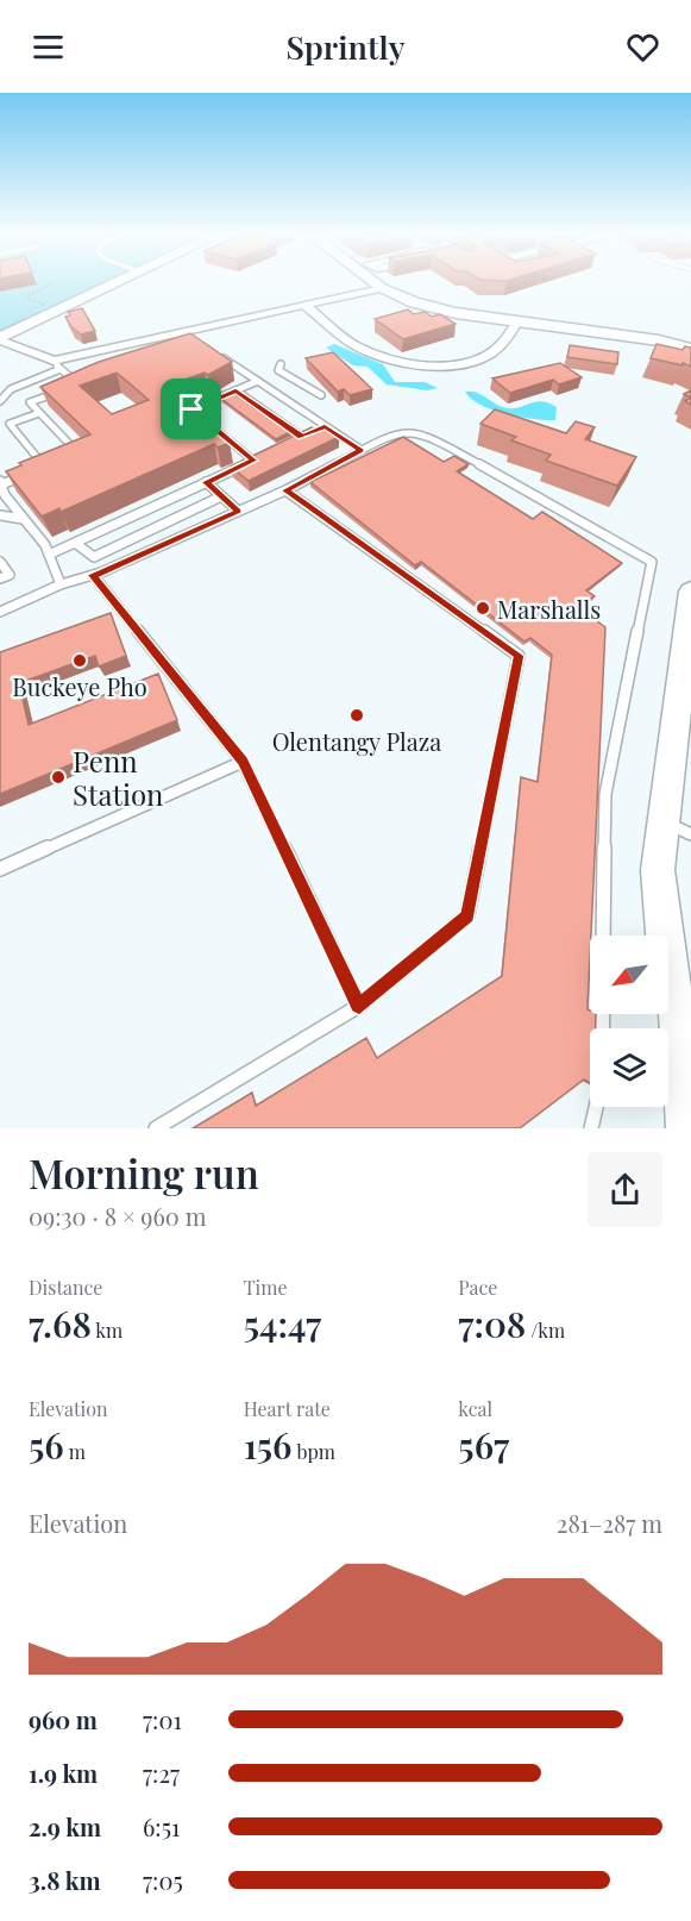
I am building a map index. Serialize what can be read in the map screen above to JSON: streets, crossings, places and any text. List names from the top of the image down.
{
  "places": [
    "Marshalls",
    "Buckeye Pho",
    "Olentangy Plaza",
    "Penn Station"
  ],
  "north": "bottom left",
  "page": {
    "header": "Sprintly",
    "heading": ["Morning run", "09:30 · 8 × 960 m"],
    "stats": [
      ["Distance", "7.68 km"],
      ["Time", "54:47"],
      ["Pace", "7:08 /km"],
      ["Elevation", "56 m"],
      ["Heart rate", "156 bpm"],
      ["kcal", "567"]
    ],
    "chart": ["Elevation", "281–287 m"],
    "list": [
      {
        "name": "960 m",
        "note": "7:01"
      },
      {
        "name": "1.9 km",
        "note": "7:27"
      },
      {
        "name": "2.9 km",
        "note": "6:51"
      },
      {
        "name": "3.8 km",
        "note": "7:05"
      }
    ]
  }
}
